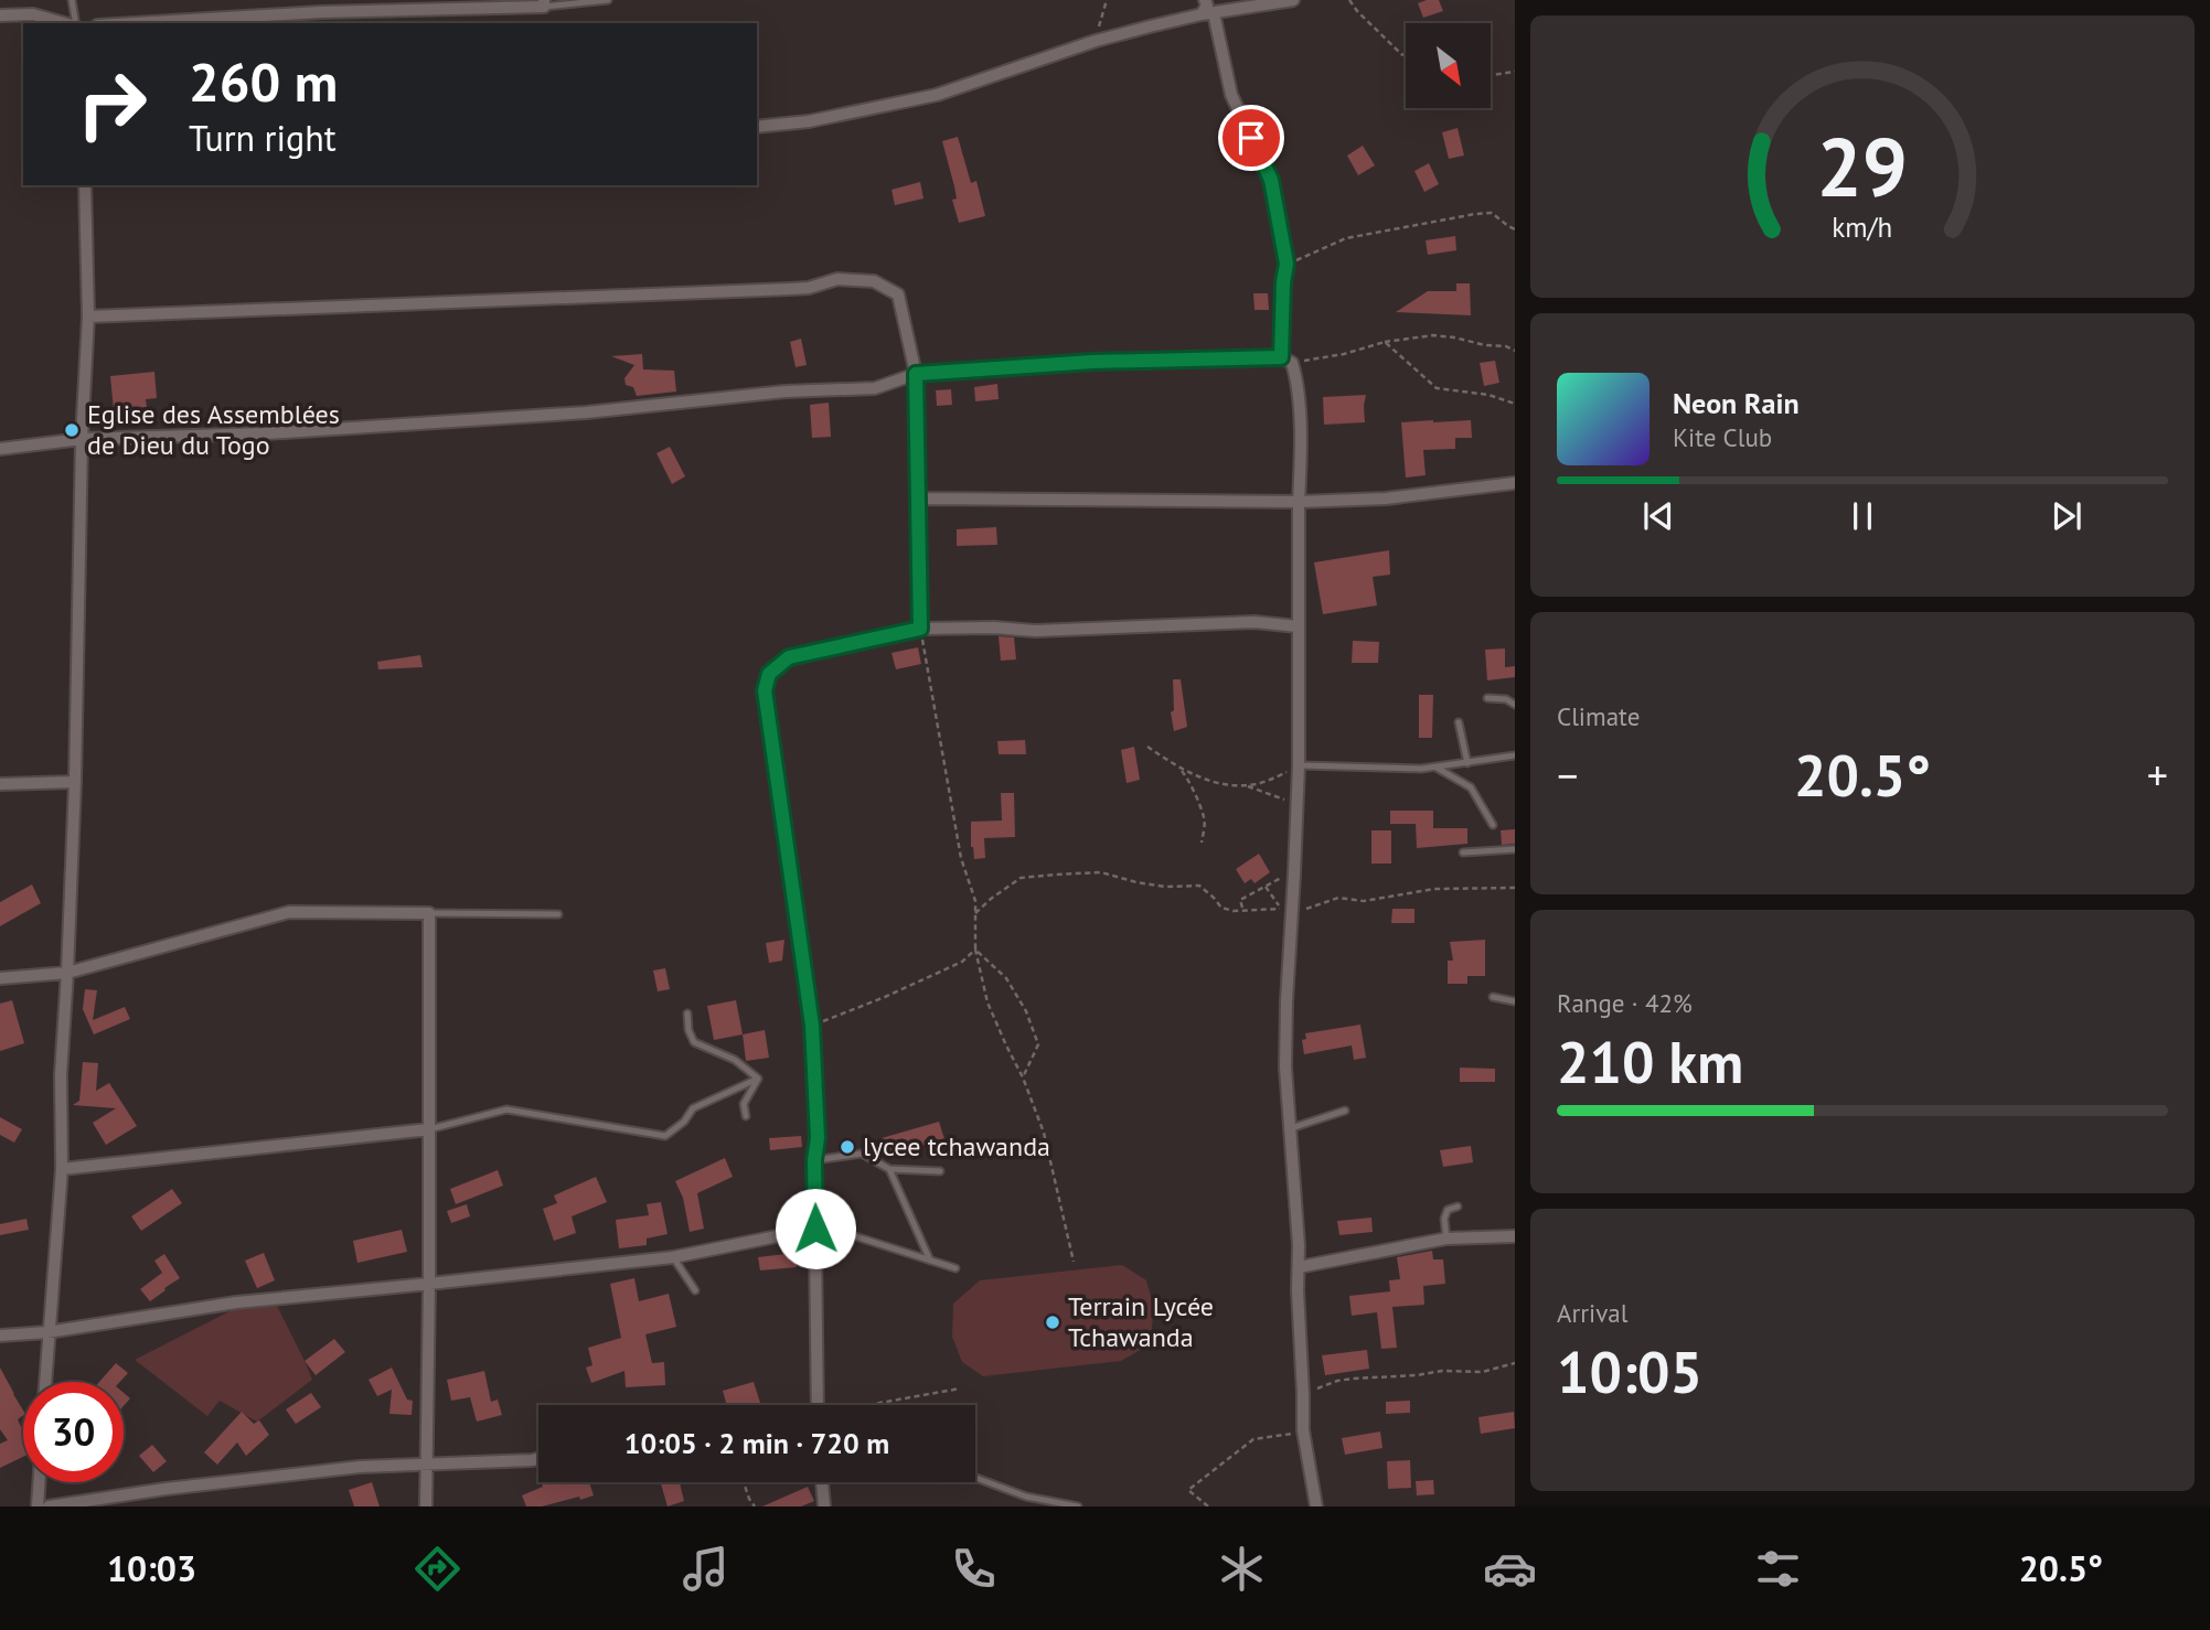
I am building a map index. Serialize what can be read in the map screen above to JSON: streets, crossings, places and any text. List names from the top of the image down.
{
  "places": ["Eglise des Assemblées de Dieu du Togo", "lycee tchawanda", "Terrain Lycée Tchawanda"],
  "north": "bottom right",
  "page": {
    "turn": ["260 m", "Turn right"],
    "song": ["Neon Rain", "Kite Club"],
    "tile": [
      "Climate",
      ["Range · 42%", "210 km"],
      ["Arrival", "10:05"]
    ],
    "heat": ["−", "20.5°", "+"],
    "limit": "30",
    "trip": "10:05 · 2 min · 720 m",
    "tabs": ["10:03", "20.5°"],
    "gauge": ["29", "km/h"]
  }
}
